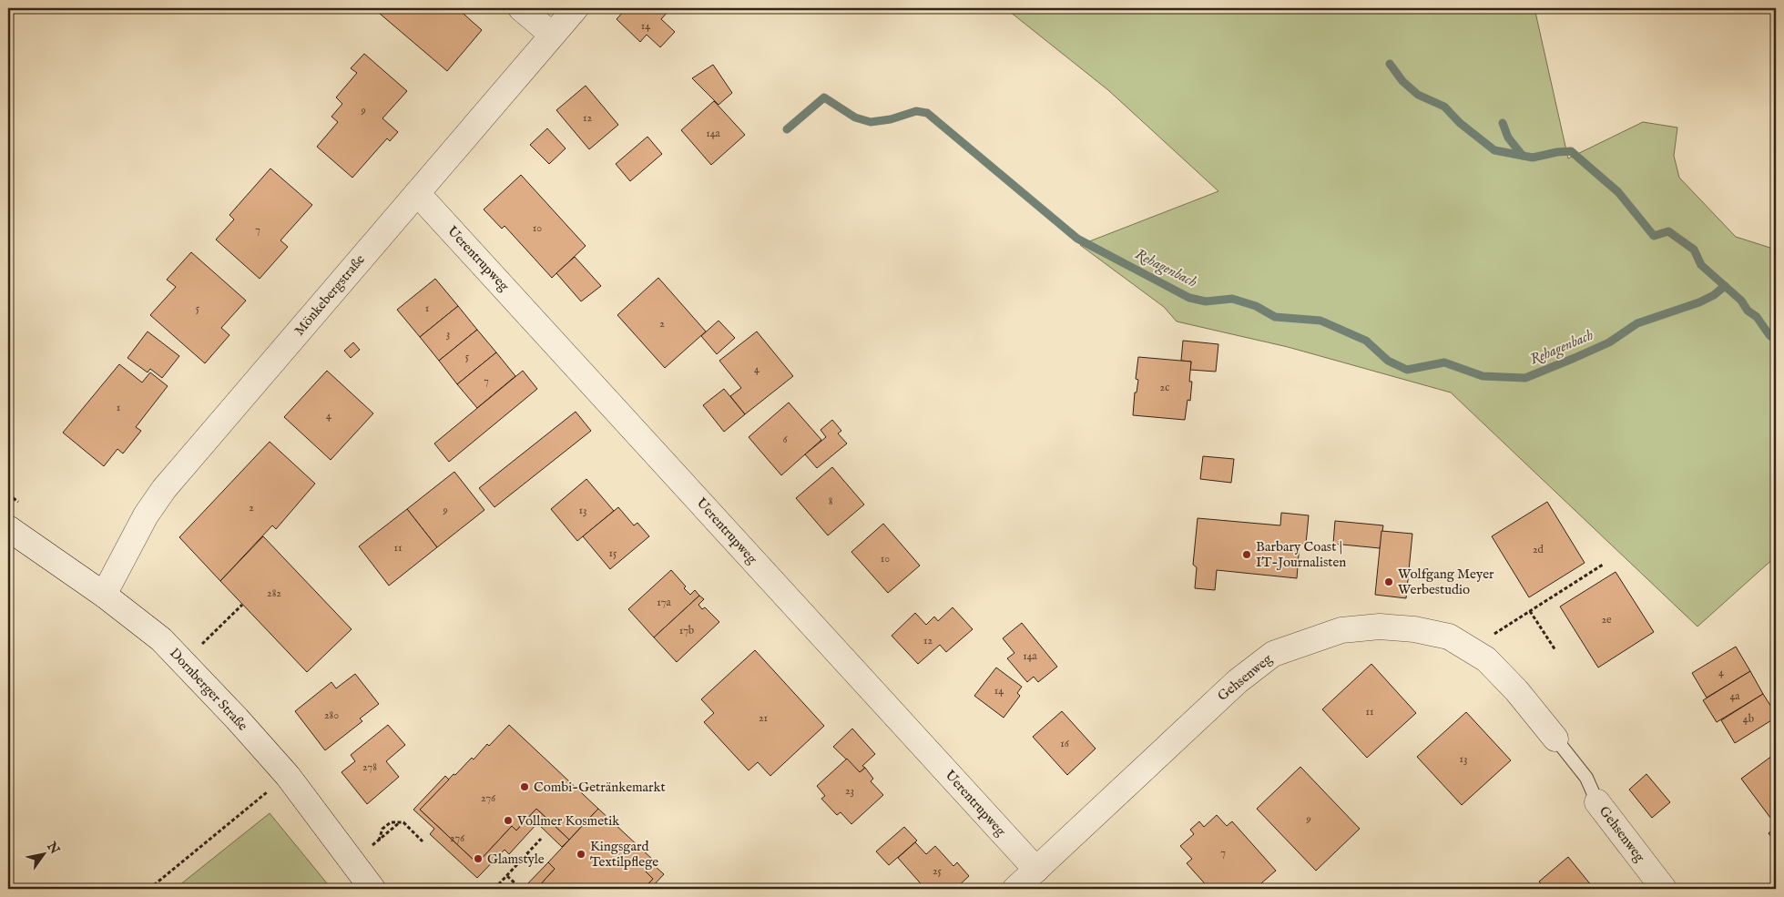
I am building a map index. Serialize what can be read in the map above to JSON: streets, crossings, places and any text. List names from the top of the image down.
{
  "streets": {
    "street": [
      "Uerentrupweg",
      "Mönkebergstraße",
      "Gehsenweg",
      "Dornberger Straße"
    ]
  },
  "crossings": [
    ["Uerentrupweg", "Mönkebergstraße"],
    ["Uerentrupweg", "Gehsenweg"],
    ["Mönkebergstraße", "Dornberger Straße"]
  ],
  "water": ["Rehagenbach"],
  "places": [
    "Barbary Coast | IT-Journalisten",
    "Wolfgang Meyer Werbestudio",
    "Combi-Getränkemarkt",
    "Vollmer Kosmetik",
    "Kingsgard Textilpflege",
    "Glamstyle"
  ],
  "house_numbers": [
    "14",
    "9",
    "12",
    "14a",
    "10",
    "7",
    "5",
    "1",
    "2",
    "3",
    "5",
    "4",
    "7",
    "2c",
    "1",
    "4",
    "6",
    "8",
    "2",
    "9",
    "13",
    "11",
    "2d",
    "15",
    "10",
    "282",
    "17a",
    "2e",
    "17b",
    "12",
    "14a",
    "4",
    "14",
    "4a",
    "11",
    "280",
    "21",
    "4b",
    "16",
    "13",
    "278",
    "23",
    "276",
    "9",
    "276",
    "7",
    "25"
  ],
  "north": "top right"
}
